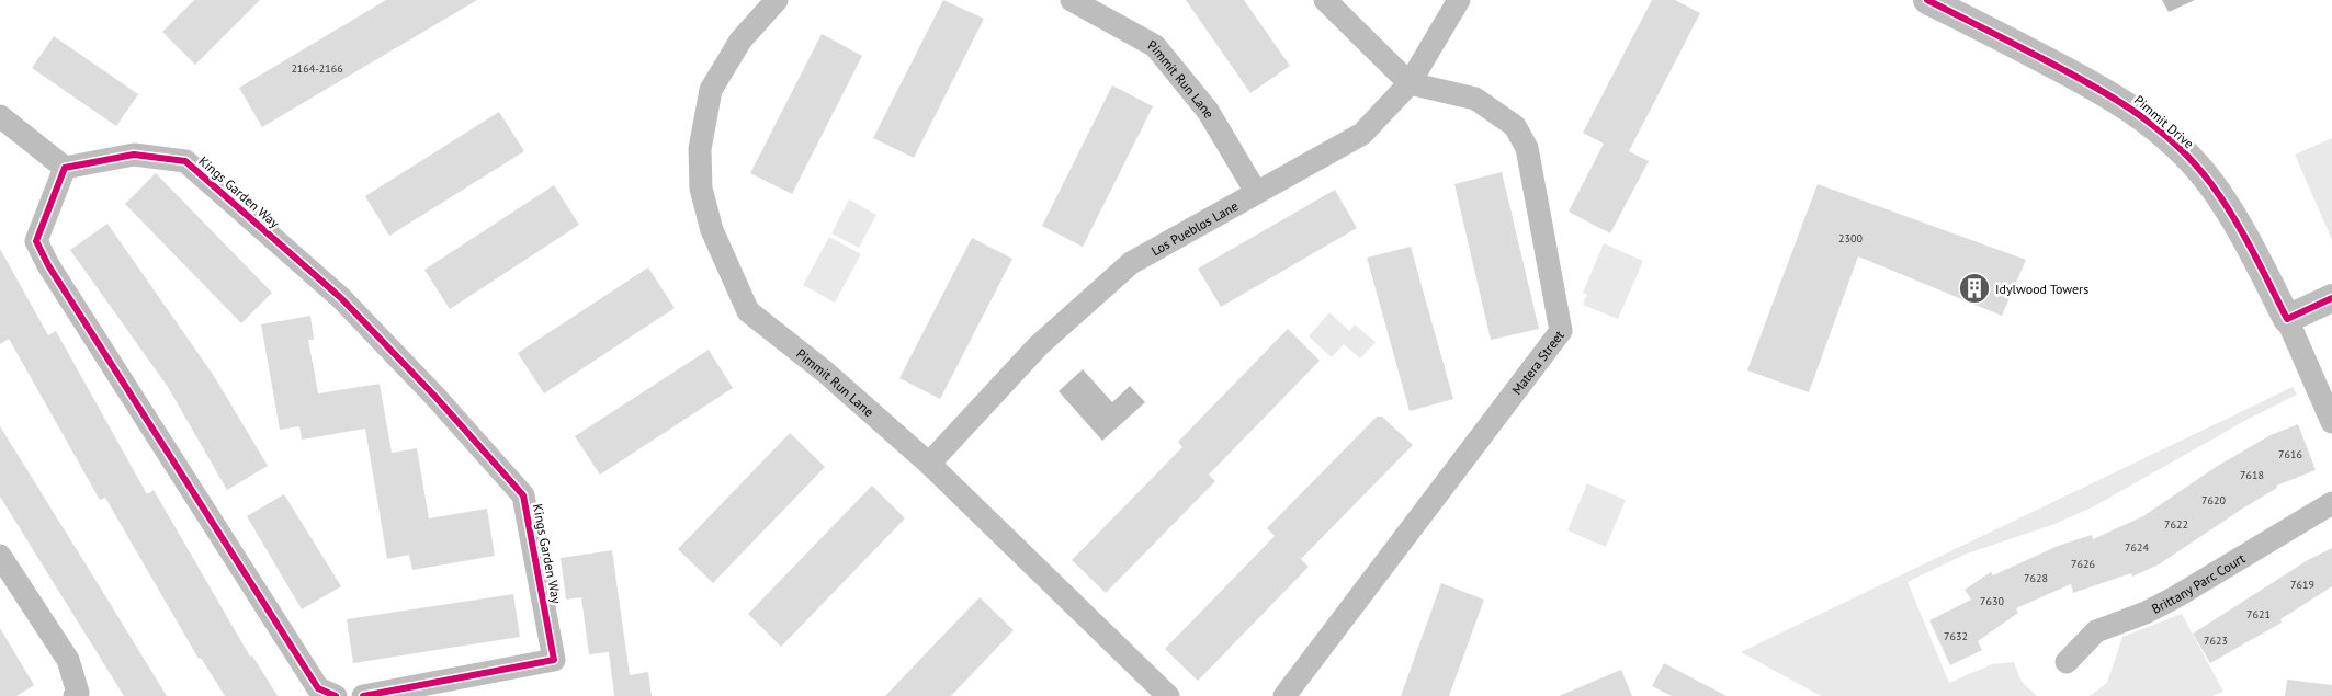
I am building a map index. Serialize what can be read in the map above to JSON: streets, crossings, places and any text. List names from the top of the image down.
{
  "streets": {
    "street": [
      "Pimmit Run Lane",
      "Pimmit Drive",
      "Kings Garden Way",
      "Los Pueblos Lane",
      "Matera Street",
      "Brittany Parc Court"
    ]
  },
  "crossings": [
    ["Pimmit Run Lane", "Los Pueblos Lane"],
    ["Los Pueblos Lane", "Matera Street"]
  ],
  "places": {
    "building": ["Idylwood Towers"]
  },
  "house_numbers": [
    "2164-2166",
    "2300",
    "7616",
    "7618",
    "7620",
    "7622",
    "7624",
    "7626",
    "7628",
    "7619",
    "7630",
    "7621",
    "7632",
    "7623"
  ]
}
